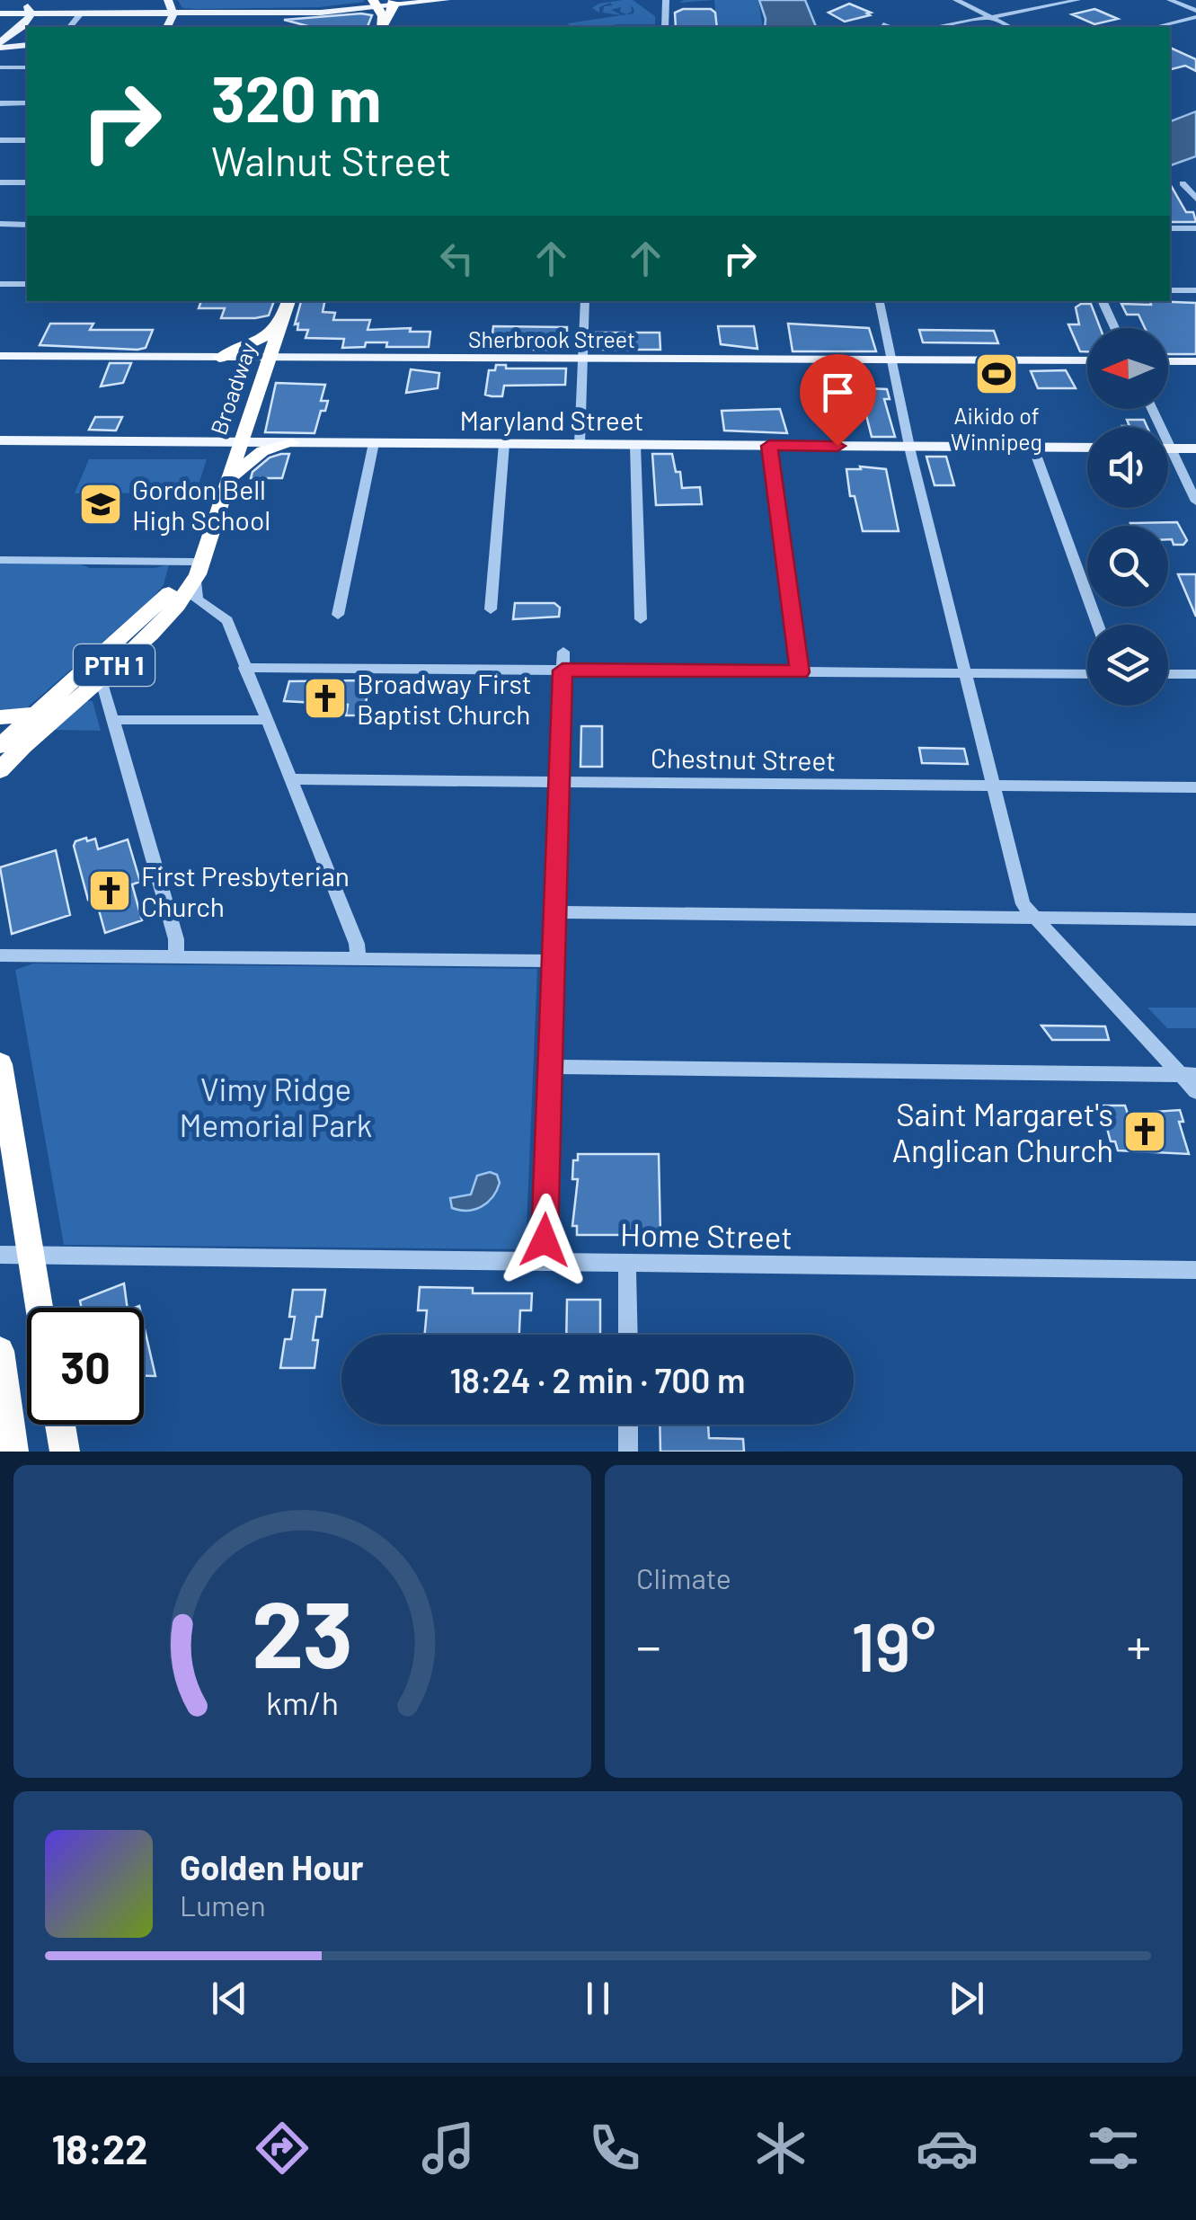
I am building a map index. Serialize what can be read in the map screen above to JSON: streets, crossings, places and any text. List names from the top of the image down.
{
  "streets": {
    "highway": ["Broadway", "PTH 1"],
    "main road": ["Sherbrook Street", "Maryland Street"],
    "street": ["Chestnut Street", "Home Street"]
  },
  "crossings": [
    ["Sherbrook Street", "Broadway"],
    ["Broadway", "Maryland Street"]
  ],
  "parks": ["Vimy Ridge Memorial Park"],
  "places": {
    "sports": ["Aikido of Winnipeg"],
    "school or university": ["Gordon Bell High School"],
    "church": ["Broadway First Baptist Church", "First Presbyterian Church", "Saint Margaret's Anglican Church"]
  },
  "north": "left",
  "page": {
    "turn": ["320 m", "Walnut Street"],
    "limit": "30",
    "trip": "18:24 · 2 min · 700 m",
    "tile": "Climate",
    "heat": ["−", "19°", "+"],
    "song": ["Golden Hour", "Lumen"],
    "tabs": "18:22",
    "gauge": ["23", "km/h"]
  }
}
